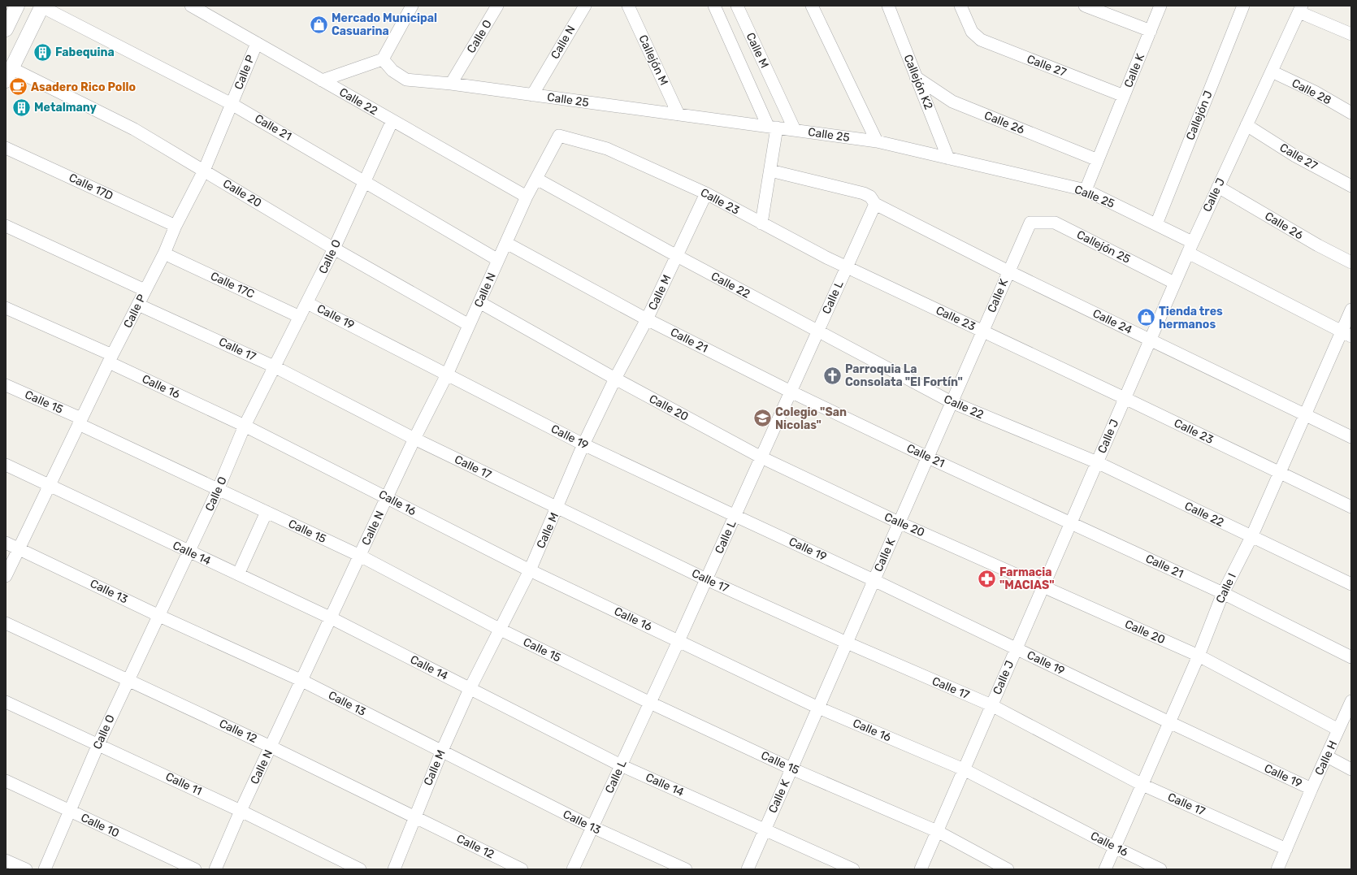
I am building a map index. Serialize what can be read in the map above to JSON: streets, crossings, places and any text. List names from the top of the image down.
{
  "streets": {
    "street": [
      "Calle O",
      "Calle N",
      "Calle M",
      "Callejón M",
      "Calle 27",
      "Calle K",
      "Calle P",
      "Callejón K2",
      "Calle 28",
      "Calle 25",
      "Calle 22",
      "Callejón J",
      "Calle 26",
      "Calle 21",
      "Calle 17D",
      "Calle 20",
      "Calle J",
      "Calle 23",
      "Callejón 25",
      "Calle 17C",
      "Calle L",
      "Calle 19",
      "Calle 24",
      "Calle 17",
      "Calle 16",
      "Calle 15",
      "Calle 14",
      "Calle I",
      "Calle 13",
      "Calle 12",
      "Calle H",
      "Calle 11",
      "Calle 10"
    ]
  },
  "crossings": [
    ["Calle O", "Calle 25"],
    ["Calle O", "Calle 22"],
    ["Calle O", "Calle 21"],
    ["Calle O", "Calle 20"],
    ["Calle O", "Calle 17C"],
    ["Calle O", "Calle 19"],
    ["Calle O", "Calle 17"],
    ["Calle O", "Calle 16"],
    ["Calle O", "Calle 15"],
    ["Calle O", "Calle 14"],
    ["Calle O", "Calle 13"],
    ["Calle O", "Calle 12"],
    ["Calle O", "Calle 11"],
    ["Calle O", "Calle 10"],
    ["Calle N", "Calle 25"],
    ["Calle N", "Calle 22"],
    ["Calle N", "Calle 21"],
    ["Calle N", "Calle 20"],
    ["Calle N", "Calle 23"],
    ["Calle N", "Calle 19"],
    ["Calle N", "Calle 17"],
    ["Calle N", "Calle 16"],
    ["Calle N", "Calle 15"],
    ["Calle N", "Calle 14"],
    ["Calle N", "Calle 13"],
    ["Calle N", "Calle 12"],
    ["Calle N", "Calle 11"],
    ["Calle M", "Calle 25"],
    ["Calle M", "Calle 22"],
    ["Calle M", "Calle 21"],
    ["Calle M", "Calle 20"],
    ["Calle M", "Calle 23"],
    ["Calle M", "Calle 19"],
    ["Calle M", "Calle 17"],
    ["Calle M", "Calle 16"],
    ["Calle M", "Calle 15"],
    ["Calle M", "Calle 14"],
    ["Calle M", "Calle 13"],
    ["Calle M", "Calle 12"],
    ["Callejón M", "Calle 25"],
    ["Calle 27", "Calle K"],
    ["Calle 27", "Calle J"],
    ["Calle K", "Calle 25"],
    ["Calle K", "Calle 22"],
    ["Calle K", "Calle 26"],
    ["Calle K", "Calle 21"],
    ["Calle K", "Calle 20"],
    ["Calle K", "Calle 23"],
    ["Calle K", "Callejón 25"],
    ["Calle K", "Calle 19"],
    ["Calle K", "Calle 24"],
    ["Calle K", "Calle 17"],
    ["Calle K", "Calle 16"],
    ["Calle K", "Calle 15"],
    ["Calle K", "Calle 14"],
    ["Calle P", "Calle 22"],
    ["Calle P", "Calle 21"],
    ["Calle P", "Calle 17D"],
    ["Calle P", "Calle 20"],
    ["Calle P", "Calle 17C"],
    ["Calle P", "Calle 17"],
    ["Calle P", "Calle 16"],
    ["Calle P", "Calle 15"],
    ["Calle P", "Calle 14"],
    ["Calle P", "Calle 13"],
    ["Callejón K2", "Calle 25"],
    ["Callejón K2", "Calle 26"],
    ["Calle 28", "Calle J"],
    ["Calle 25", "Callejón J"],
    ["Calle 25", "Calle J"],
    ["Calle 25", "Calle I"],
    ["Calle 22", "Calle J"],
    ["Calle 22", "Calle L"],
    ["Calle 22", "Calle I"],
    ["Calle 26", "Calle J"],
    ["Calle 21", "Calle J"],
    ["Calle 21", "Calle L"],
    ["Calle 21", "Calle I"],
    ["Calle 20", "Calle J"],
    ["Calle 20", "Calle L"],
    ["Calle 20", "Calle I"],
    ["Calle 20", "Calle H"],
    ["Calle J", "Calle 23"],
    ["Calle J", "Callejón 25"],
    ["Calle J", "Calle 19"],
    ["Calle J", "Calle 24"],
    ["Calle J", "Calle 17"],
    ["Calle J", "Calle 16"],
    ["Calle J", "Calle 15"],
    ["Calle 23", "Calle L"],
    ["Calle 23", "Calle I"],
    ["Calle L", "Calle 19"],
    ["Calle L", "Calle 24"],
    ["Calle L", "Calle 17"],
    ["Calle L", "Calle 16"],
    ["Calle L", "Calle 15"],
    ["Calle L", "Calle 14"],
    ["Calle L", "Calle 13"],
    ["Calle 19", "Calle I"],
    ["Calle 19", "Calle H"],
    ["Calle 24", "Calle I"],
    ["Calle 17", "Calle I"],
    ["Calle 17", "Calle H"],
    ["Calle 16", "Calle I"]
  ],
  "places": {
    "shop": ["Mercado Municipal Casuarina", "Tienda tres hermanos"],
    "building": ["Fabequina", "Metalmany"],
    "cafe": ["Asadero Rico Pollo"],
    "church": ["Parroquia La Consolata \"El Fortín\""],
    "school or university": ["Colegio \"San Nicolas\""],
    "pharmacy": ["Farmacia \"MACIAS\""]
  }
}
